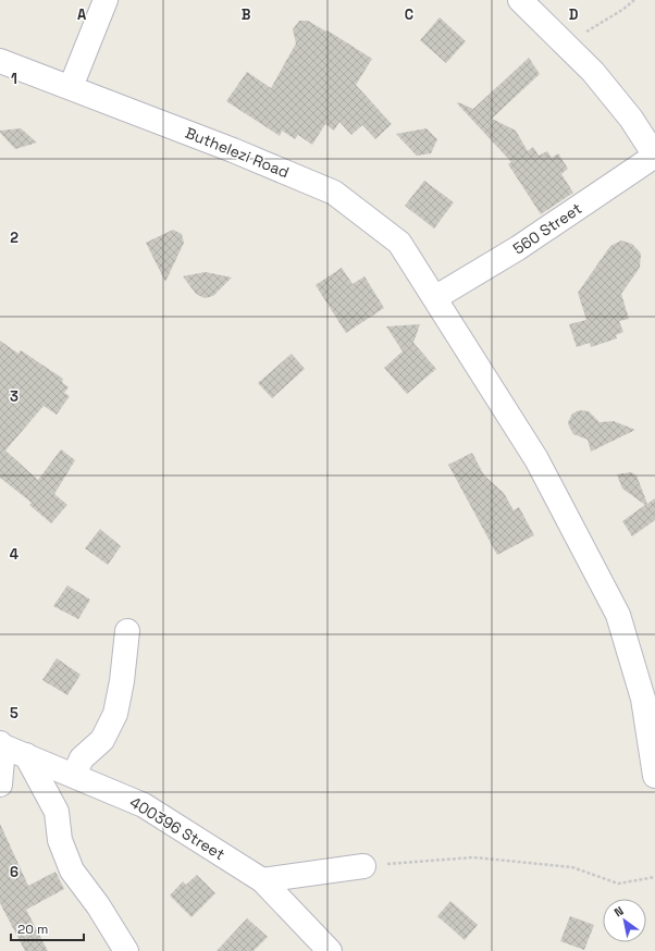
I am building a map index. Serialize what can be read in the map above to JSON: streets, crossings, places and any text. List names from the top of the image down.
{
  "streets": {
    "street": ["Buthelezi Road", "560 Street", "400396 Street"]
  },
  "crossings": [
    ["Buthelezi Road", "560 Street"]
  ],
  "scale_bar": "20 m",
  "north": "top left",
  "grid": {
    "columns": [
      "A",
      "B",
      "C",
      "D"
    ],
    "rows": [
      "1",
      "2",
      "3",
      "4",
      "5",
      "6"
    ]
  }
}
